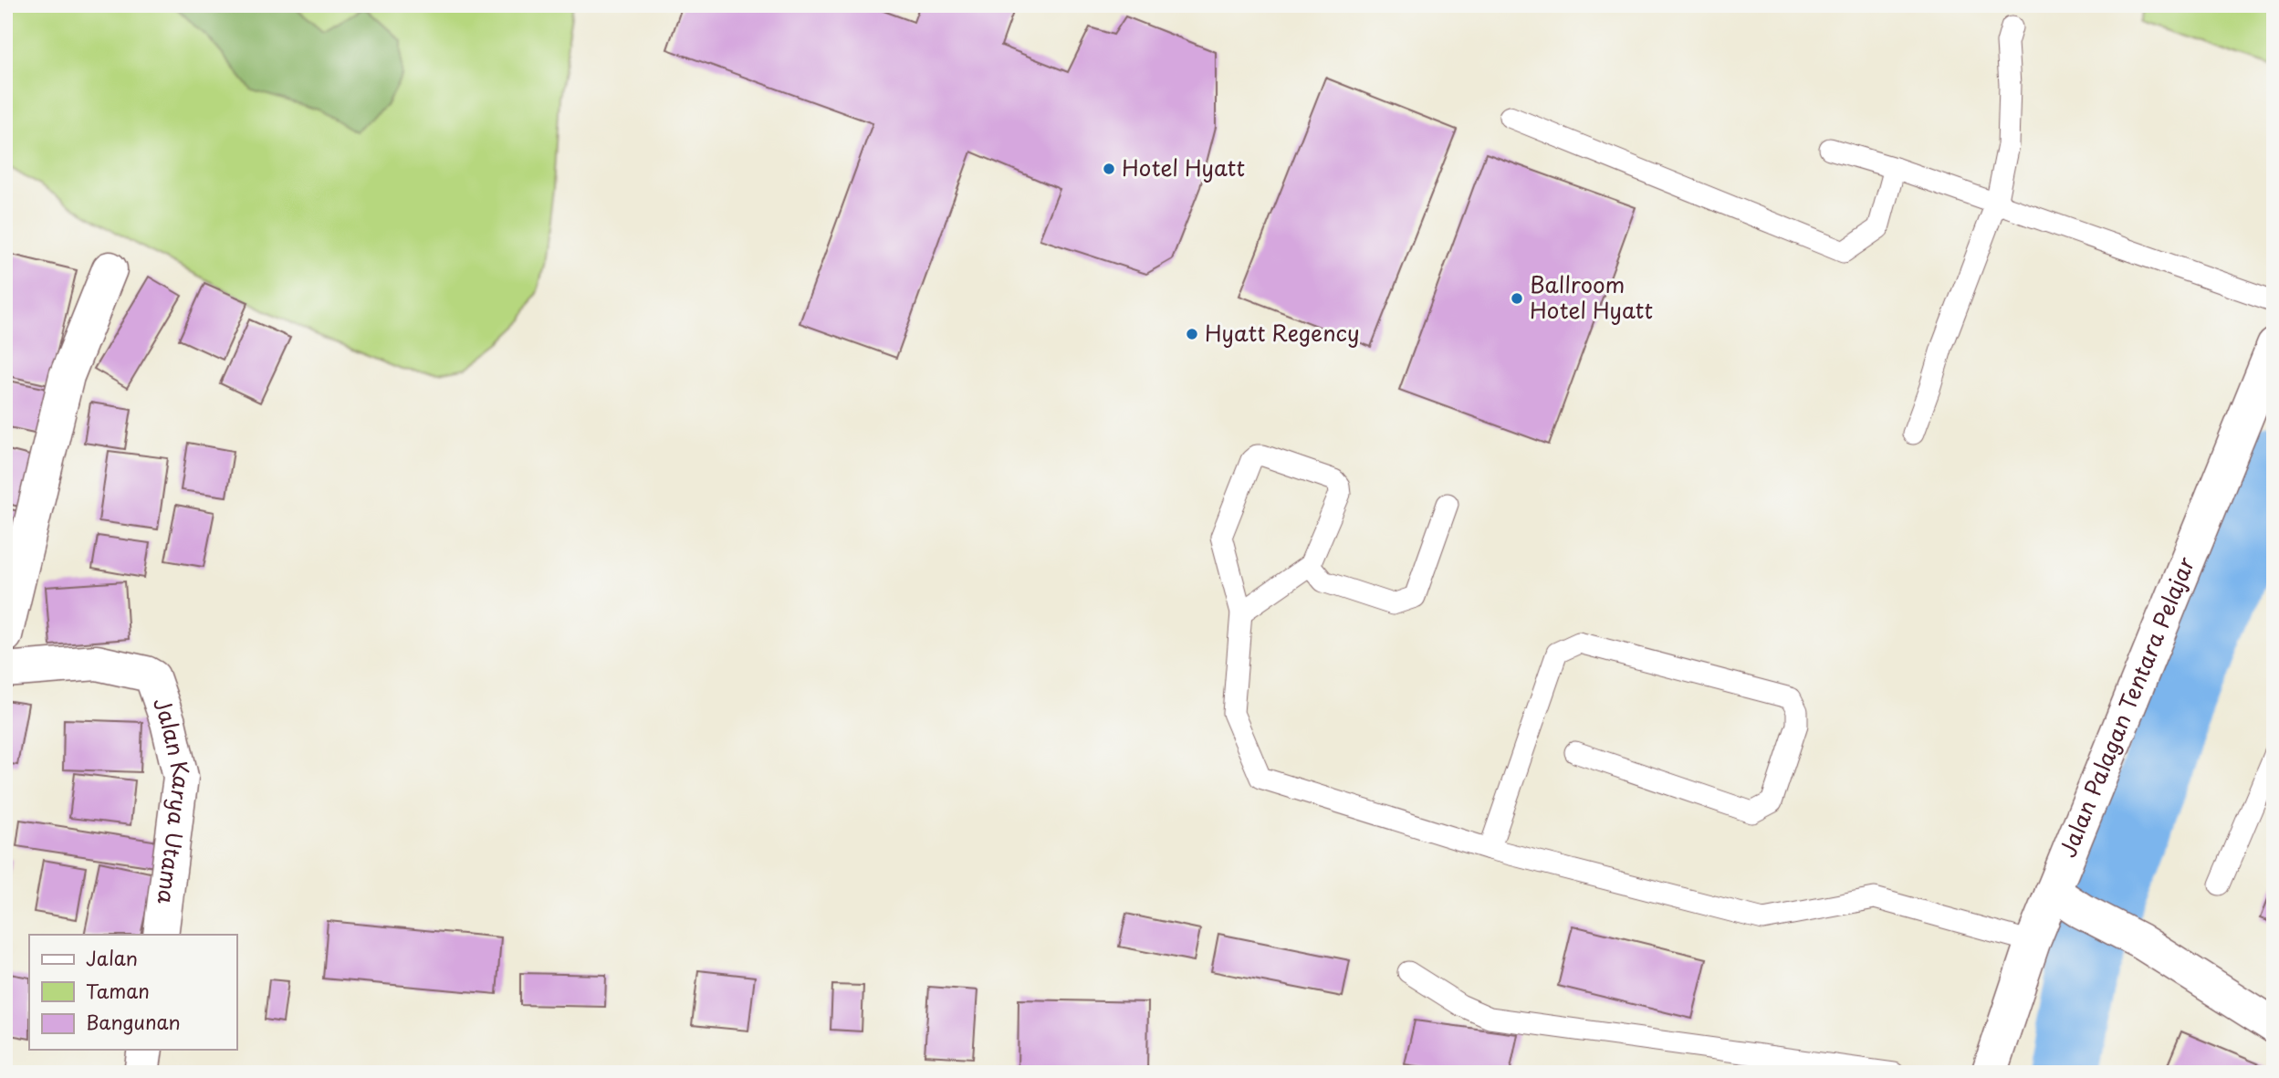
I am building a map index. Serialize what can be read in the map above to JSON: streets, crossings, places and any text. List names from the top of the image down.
{
  "streets": {
    "street": ["Jalan Palagan Tentara Pelajar", "Jalan Karya Utama"]
  },
  "places": ["Hotel Hyatt", "Ballroom Hotel Hyatt", "Hyatt Regency"],
  "legend": ["Jalan", "Taman", "Bangunan"]
}
